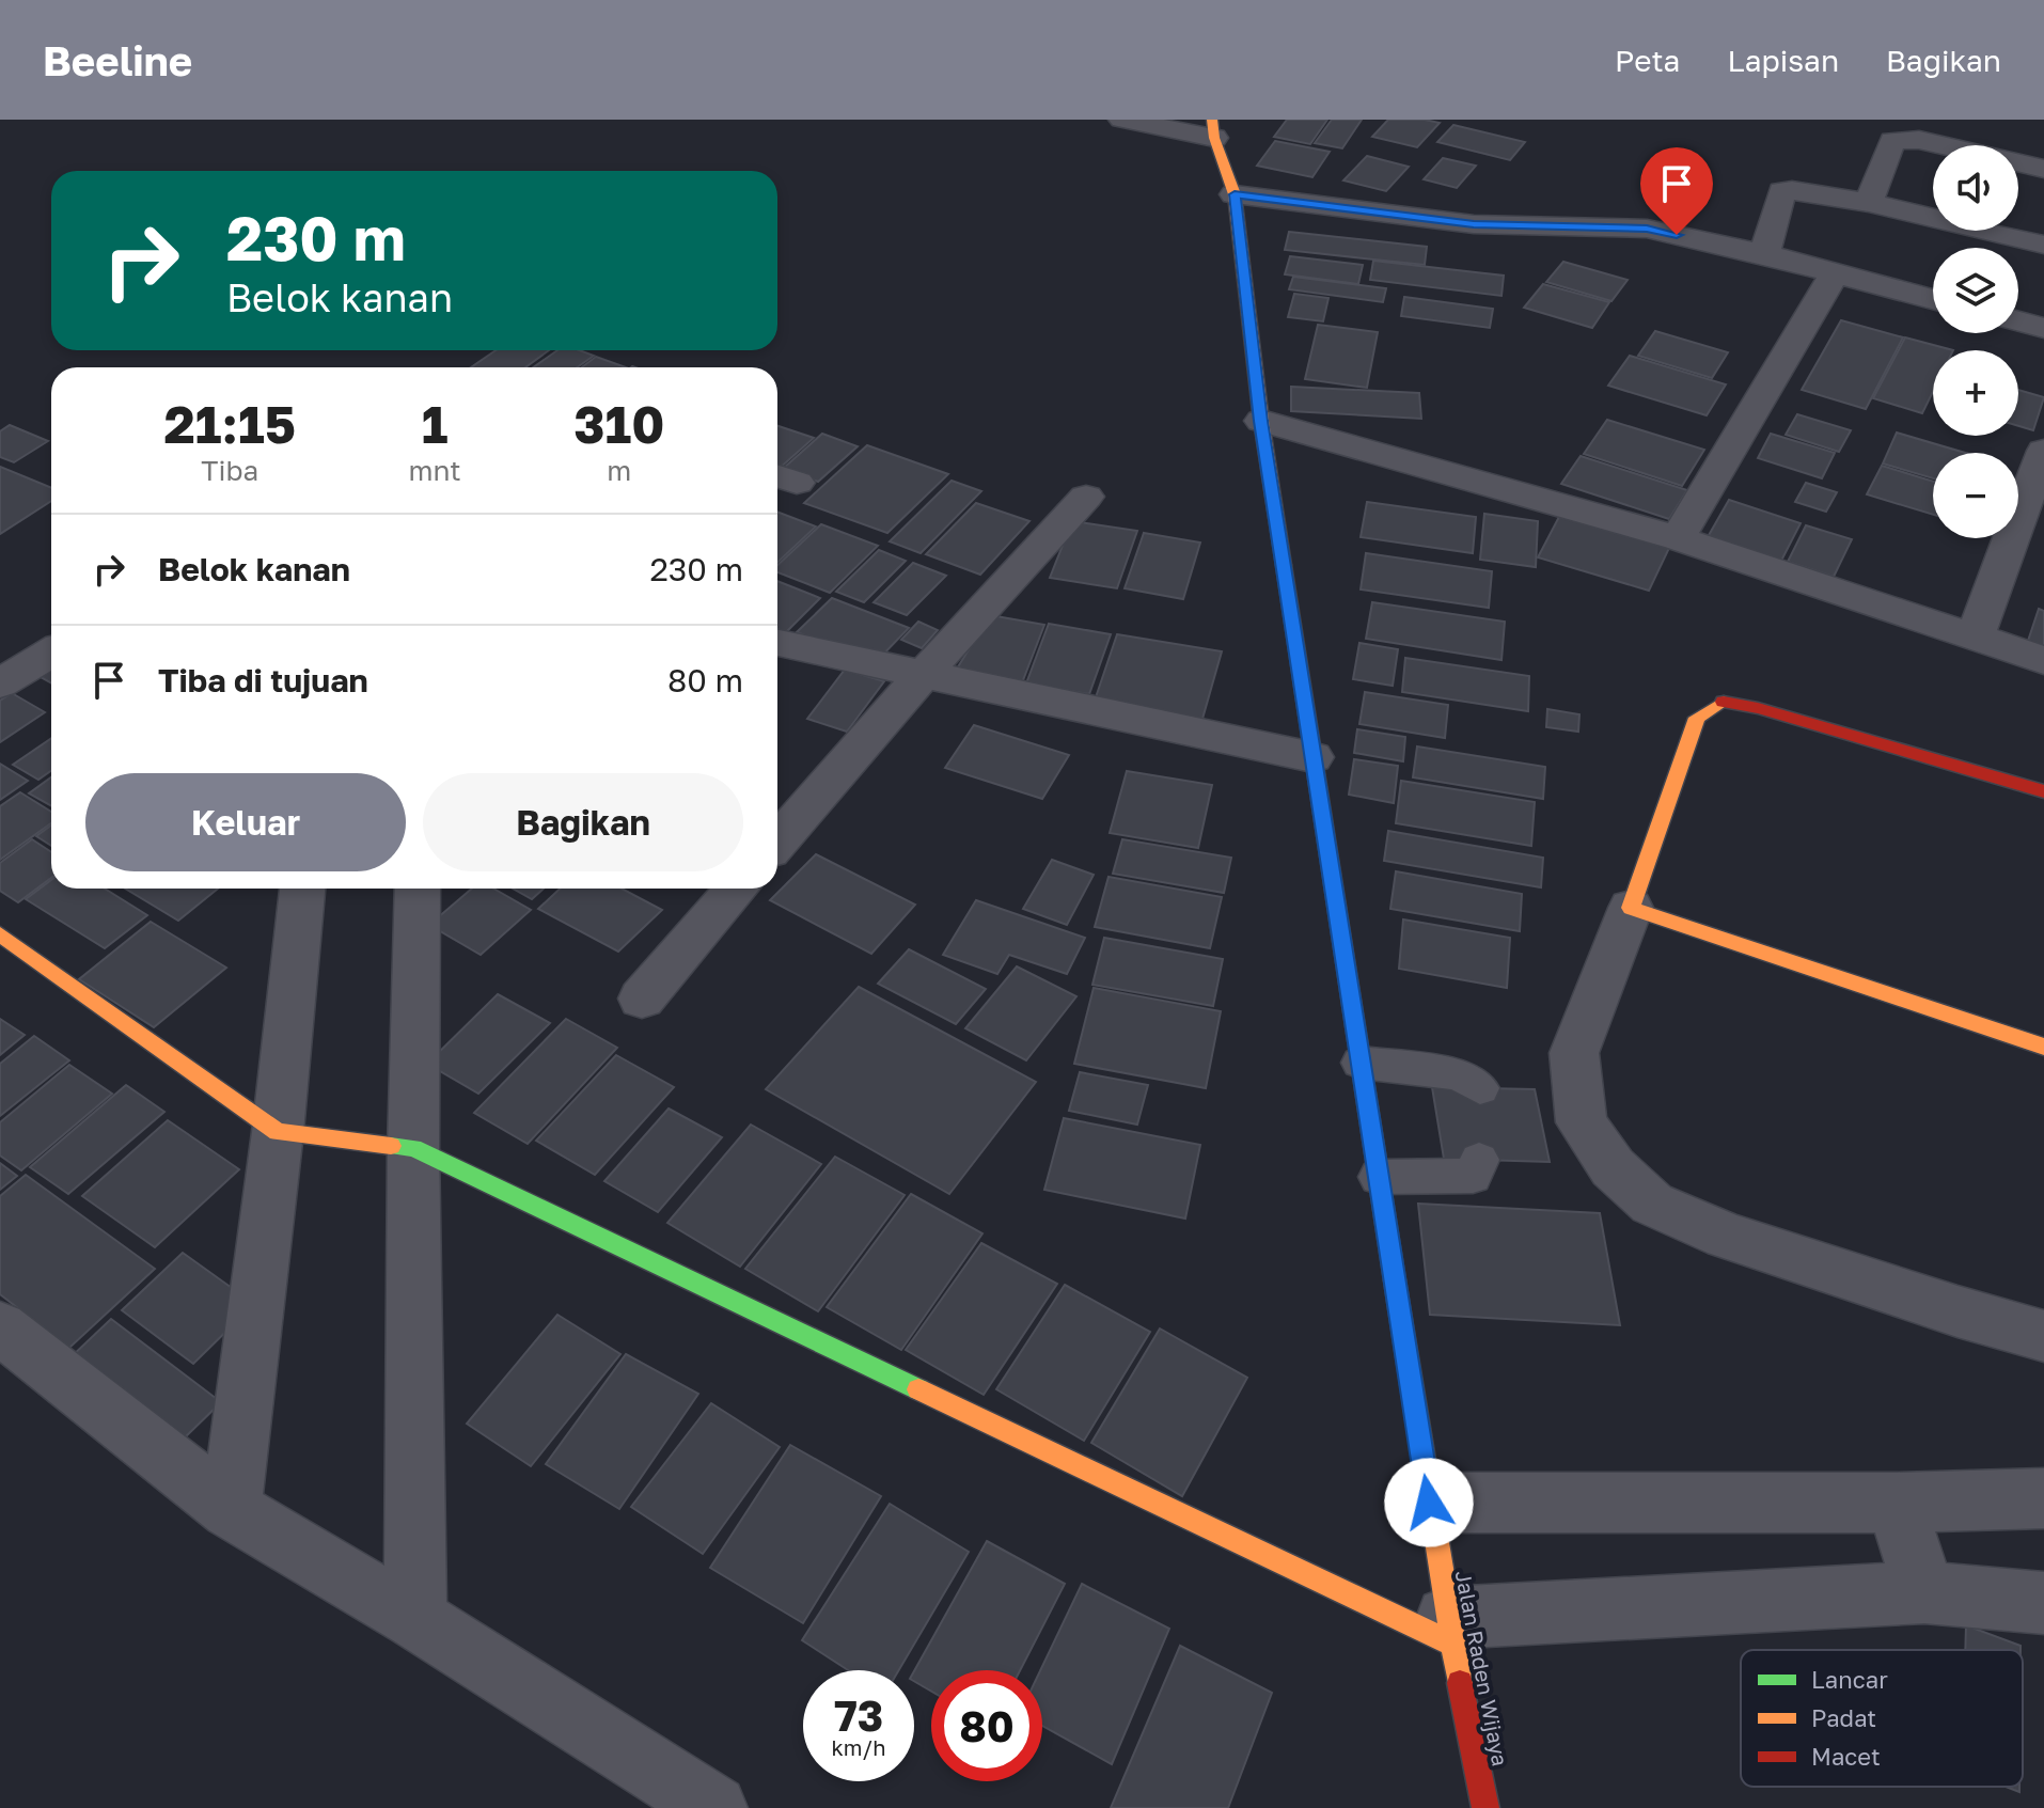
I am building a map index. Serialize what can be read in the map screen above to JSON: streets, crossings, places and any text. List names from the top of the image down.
{
  "streets": {
    "main road": ["Jalan Raden Wijaya"]
  },
  "legend": ["Lancar", "Padat", "Macet"],
  "page": {
    "header": "Beeline",
    "nav": ["Peta", "Lapisan", "Bagikan"],
    "map_buttons": ["+", "−"],
    "turn": ["230 m", "Belok kanan"],
    "eta": [
      "21:15",
      "Tiba",
      "1",
      "mnt",
      "310",
      "m"
    ],
    "list": [
      {
        "name": "Belok kanan",
        "value": "230 m"
      },
      {
        "name": "Tiba di tujuan",
        "value": "80 m"
      }
    ],
    "buttons": ["Keluar", "Bagikan"],
    "speed": "73 km/h",
    "limit": "80"
  }
}
